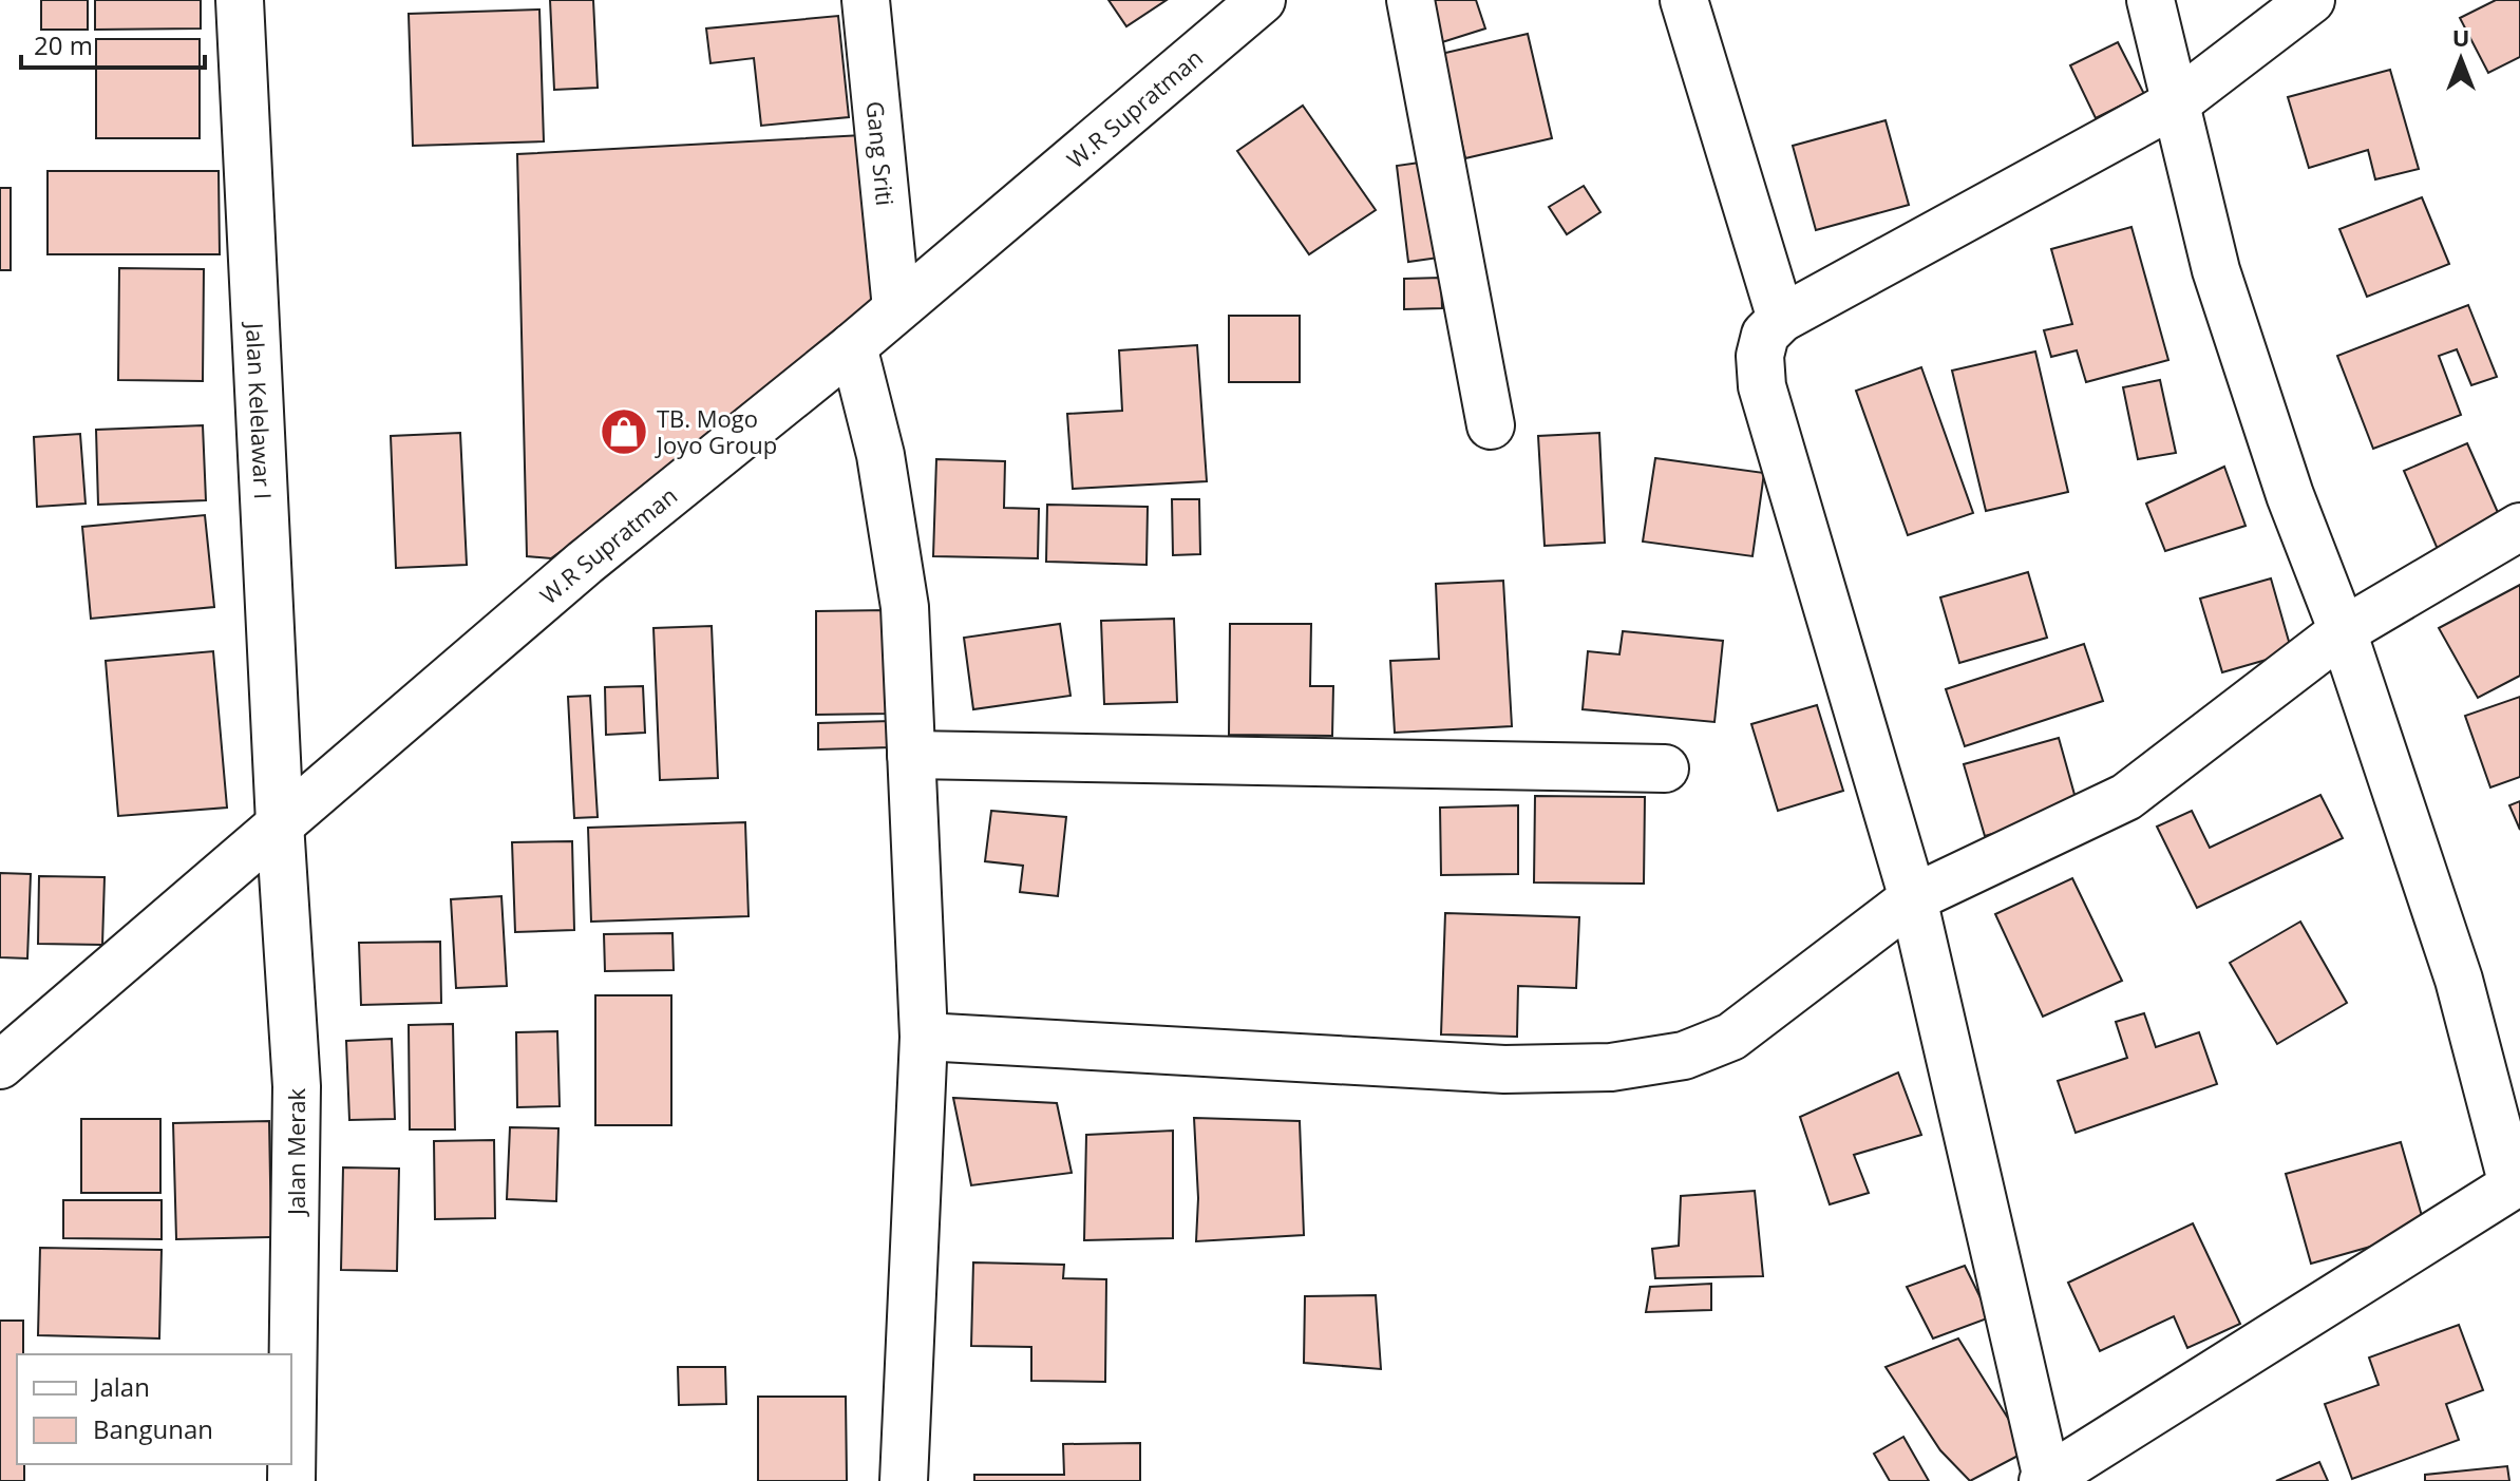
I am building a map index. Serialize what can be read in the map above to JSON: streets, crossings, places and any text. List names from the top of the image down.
{
  "streets": {
    "street": [
      "W.R Supratman",
      "Gang Sriti",
      "Jalan Kelelawar I",
      "Jalan Merak"
    ]
  },
  "crossings": [
    ["W.R Supratman", "Gang Sriti"],
    ["W.R Supratman", "Jalan Kelelawar I"],
    ["W.R Supratman", "Jalan Merak"],
    ["Jalan Kelelawar I", "Jalan Merak"]
  ],
  "places": {
    "shop": ["TB. Mogo Joyo Group"]
  },
  "legend": ["Jalan", "Bangunan"],
  "scale_bar": "20 m",
  "north": "top"
}
